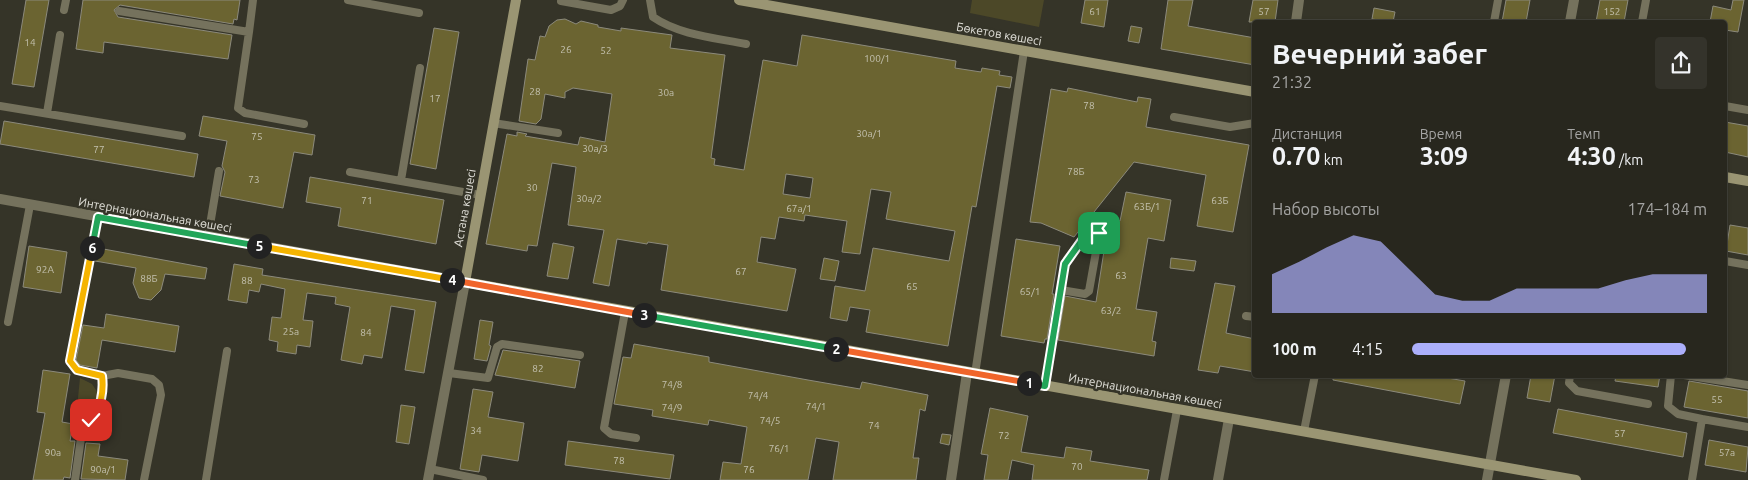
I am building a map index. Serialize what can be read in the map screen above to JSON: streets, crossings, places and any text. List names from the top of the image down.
{
  "streets": {
    "main road": ["Бөкетов көшесі", "Астана көшесі", "Интернациональная көшесі"]
  },
  "crossings": [
    ["Астана көшесі", "Интернациональная көшесі"]
  ],
  "house_numbers": [
    "61",
    "57",
    "152",
    "14",
    "26",
    "52",
    "100/1",
    "28",
    "30а",
    "17",
    "78",
    "30а/1",
    "75",
    "30а/3",
    "77",
    "78Б",
    "73",
    "30",
    "30а/2",
    "71",
    "63Б",
    "63Б/1",
    "67а/1",
    "92А",
    "67",
    "63",
    "88Б",
    "88",
    "65",
    "65/1",
    "63/2",
    "25а",
    "84",
    "82",
    "74/8",
    "74/4",
    "55",
    "74/1",
    "74/9",
    "74/5",
    "74",
    "34",
    "57",
    "72",
    "76/1",
    "90а",
    "57а",
    "78",
    "70",
    "90а/1",
    "76"
  ],
  "page": {
    "heading": ["Вечерний забег", "21:32"],
    "stats": [
      ["Дистанция", "0.70 km"],
      ["Время", "3:09"],
      ["Темп", "4:30 /km"]
    ],
    "chart": ["Набор высоты", "174–184 m"],
    "pins": [
      "5",
      "6",
      "4",
      "3",
      "2",
      "1"
    ],
    "list": [
      {
        "name": "100 m",
        "note": "4:15"
      }
    ]
  }
}
